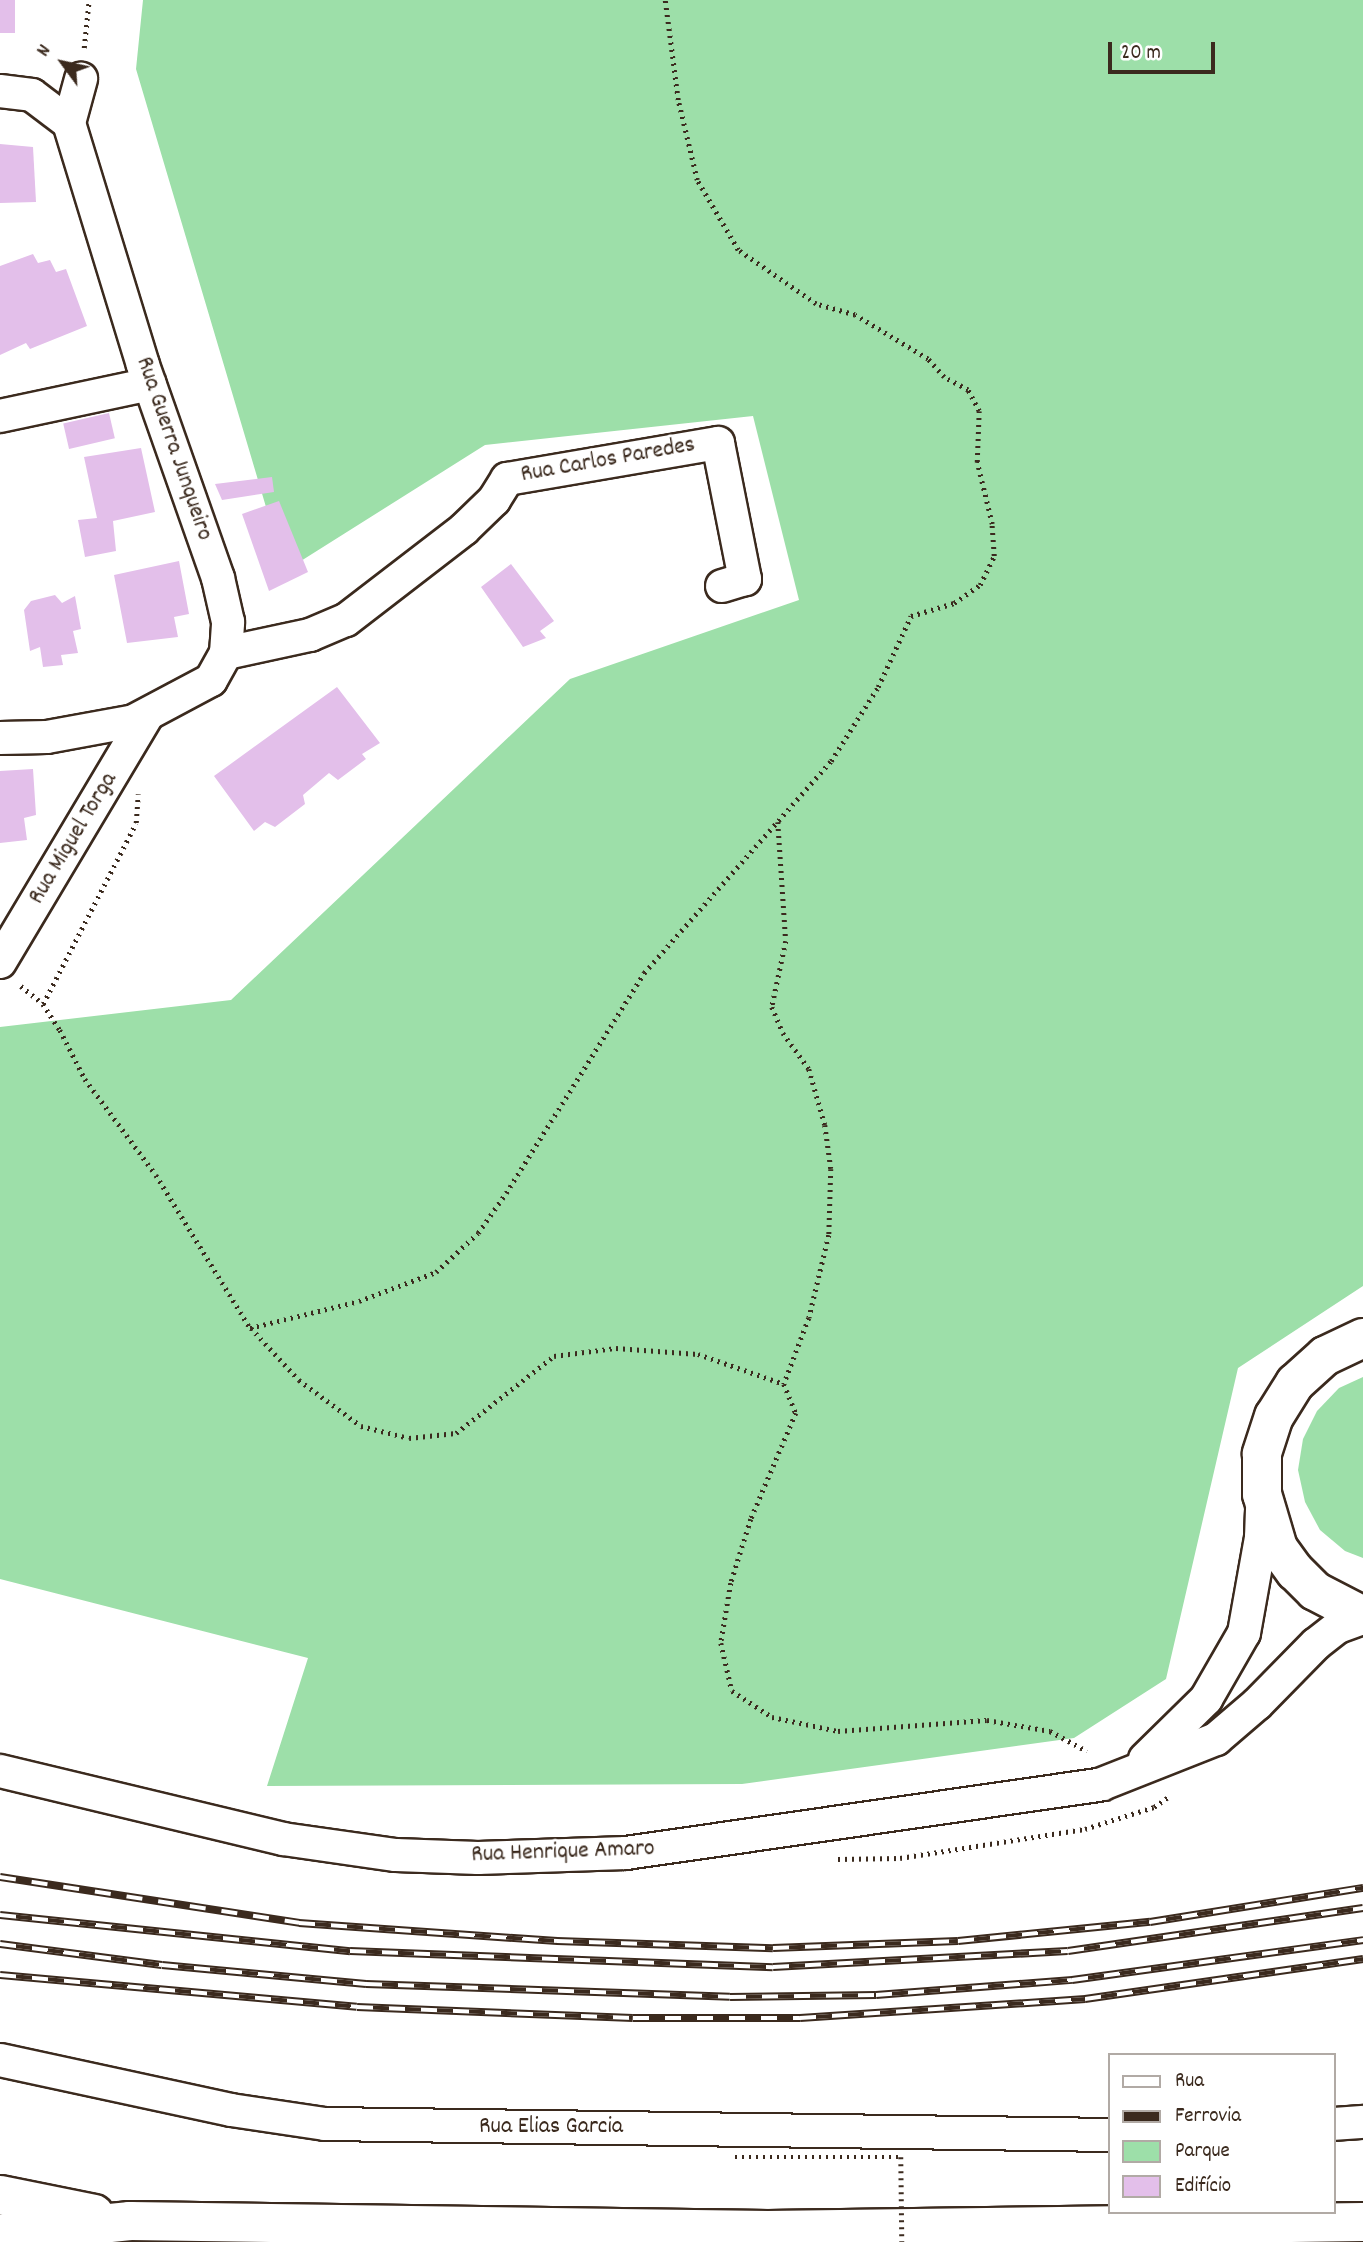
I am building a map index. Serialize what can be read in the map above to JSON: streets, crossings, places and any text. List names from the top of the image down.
{
  "streets": {
    "street": [
      "Rua Guerra Junqueiro",
      "Rua Carlos Paredes",
      "Rua Miguel Torga",
      "Rua Henrique Amaro",
      "Rua Elias Garcia"
    ]
  },
  "crossings": [
    ["Rua Guerra Junqueiro", "Rua Carlos Paredes"]
  ],
  "legend": [
    "Rua",
    "Ferrovia",
    "Parque",
    "Edifício"
  ],
  "scale_bar": "20 m",
  "north": "top left"
}
